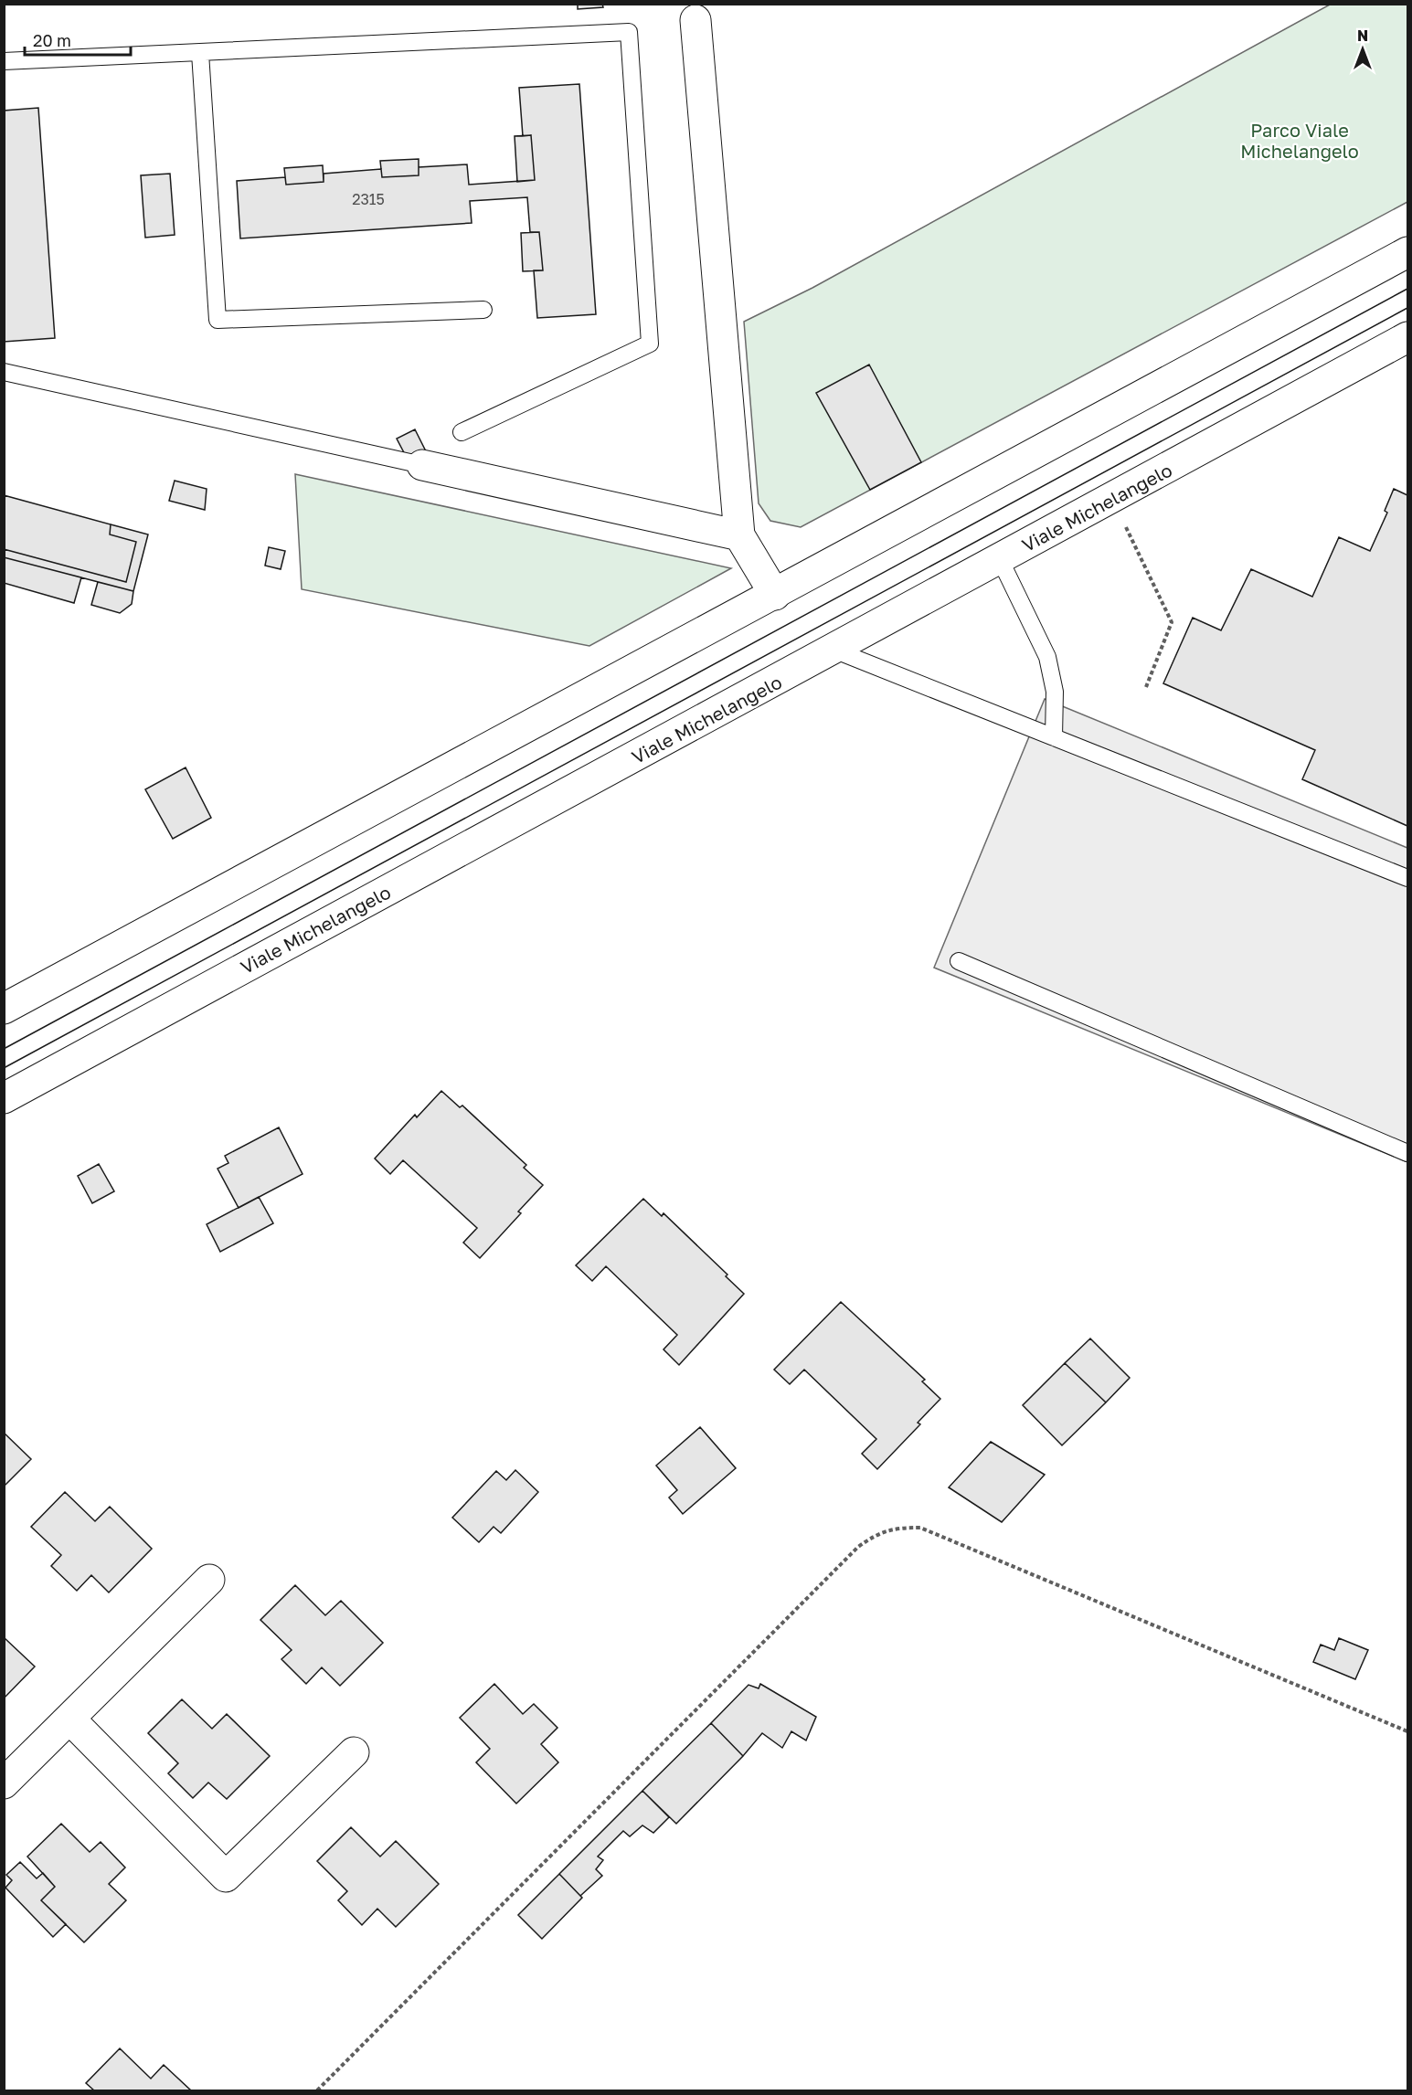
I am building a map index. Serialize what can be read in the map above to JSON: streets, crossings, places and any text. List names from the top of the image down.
{
  "streets": {
    "street": ["Viale Michelangelo"]
  },
  "parks": ["Parco Viale Michelangelo"],
  "house_numbers": ["2315"],
  "scale_bar": "20 m",
  "north": "top"
}
